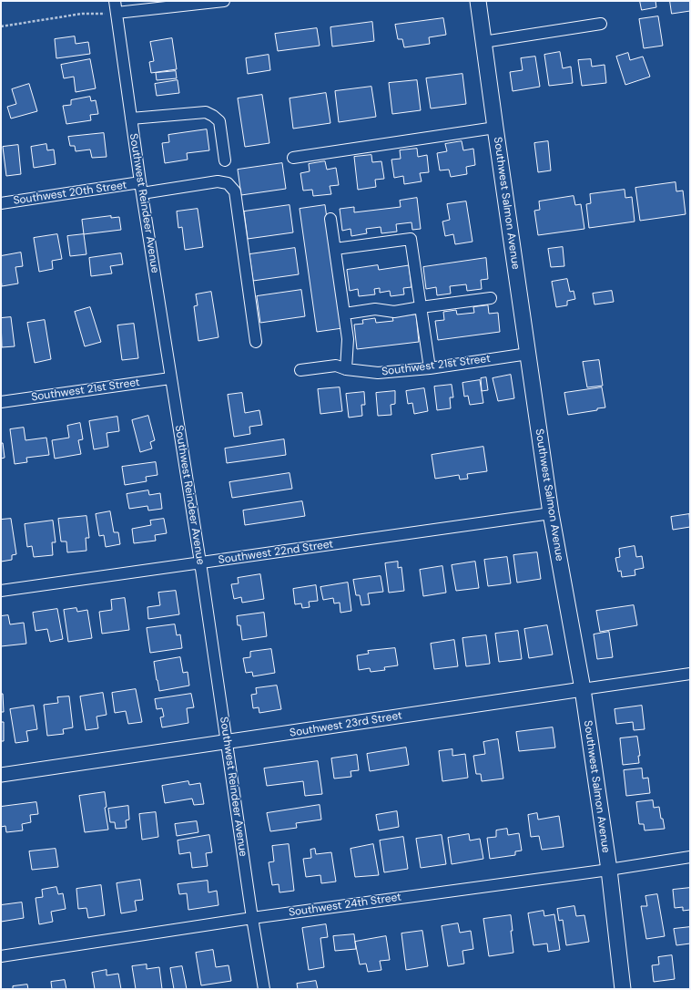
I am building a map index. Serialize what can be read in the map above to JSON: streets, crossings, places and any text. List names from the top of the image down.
{
  "streets": {
    "main road": ["Southwest Salmon Avenue"],
    "street": [
      "Southwest 20th Street",
      "Southwest Reindeer Avenue",
      "Southwest 21st Street",
      "Southwest 22nd Street",
      "Southwest 23rd Street",
      "Southwest 24th Street"
    ]
  },
  "crossings": [
    ["Southwest 20th Street", "Southwest Reindeer Avenue"],
    ["Southwest Reindeer Avenue", "Southwest 21st Street"],
    ["Southwest Reindeer Avenue", "Southwest 22nd Street"],
    ["Southwest Reindeer Avenue", "Southwest 23rd Street"],
    ["Southwest Reindeer Avenue", "Southwest 24th Street"],
    ["Southwest Salmon Avenue", "Southwest 21st Street"],
    ["Southwest Salmon Avenue", "Southwest 22nd Street"],
    ["Southwest Salmon Avenue", "Southwest 23rd Street"],
    ["Southwest Salmon Avenue", "Southwest 24th Street"]
  ]
}
